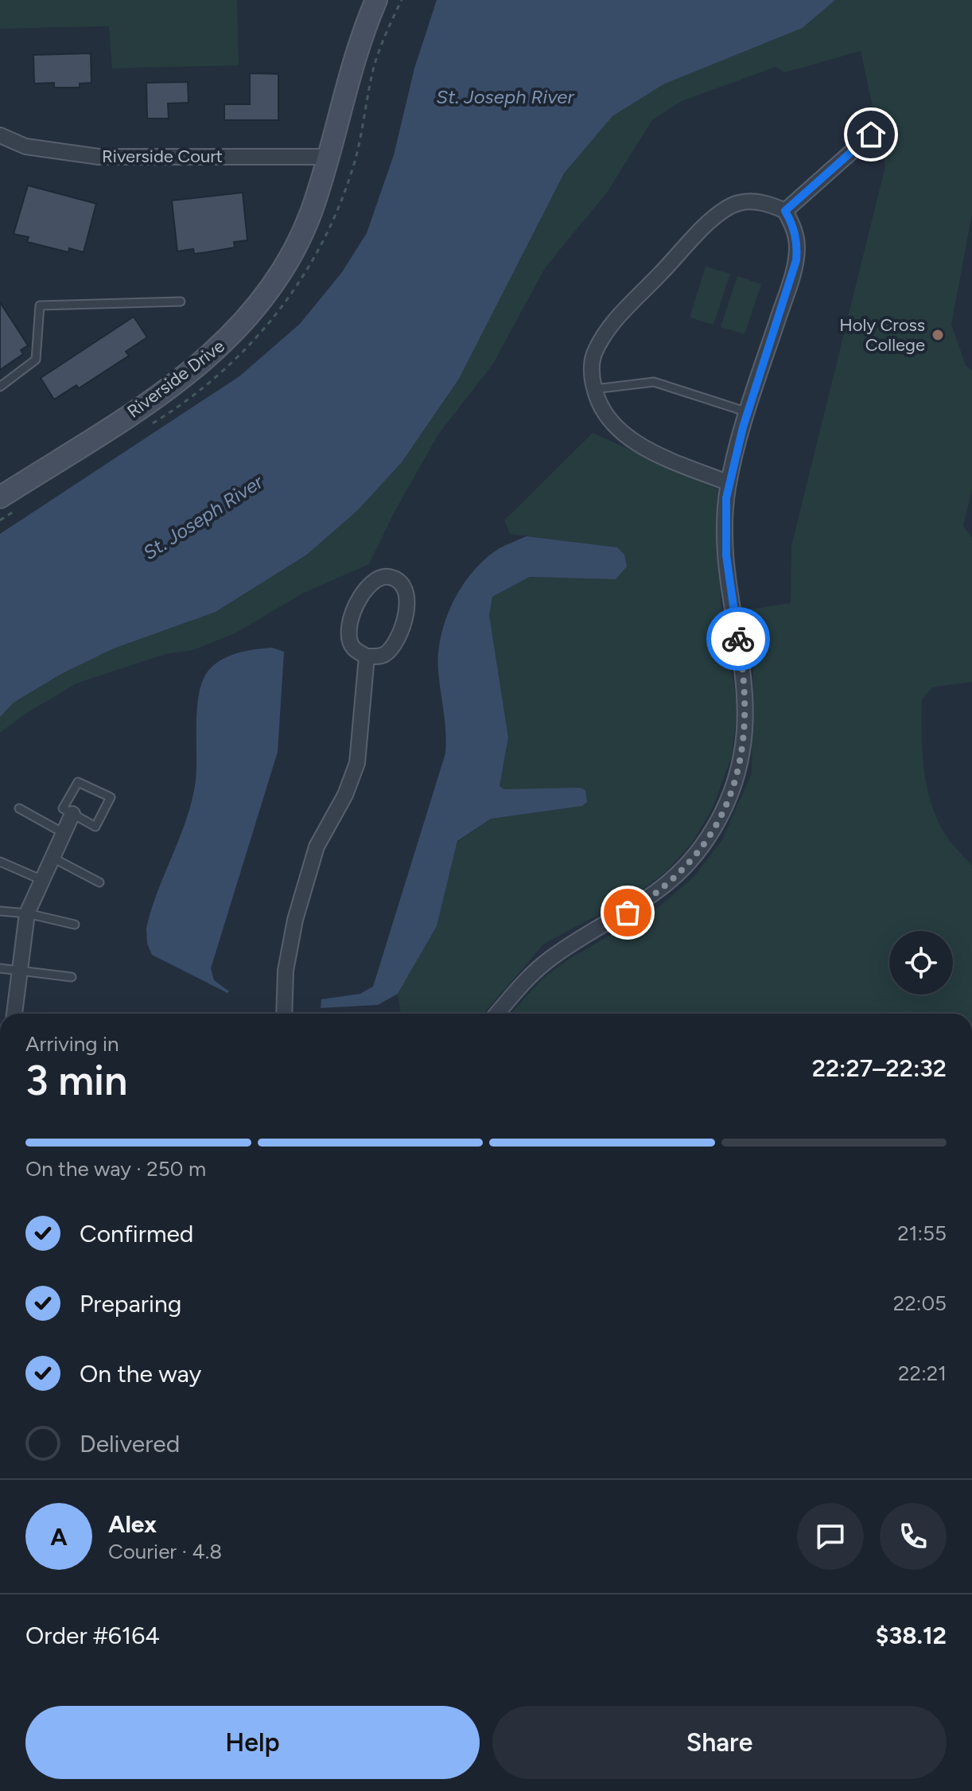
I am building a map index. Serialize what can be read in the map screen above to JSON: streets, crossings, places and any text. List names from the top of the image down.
{
  "streets": {
    "street": ["Riverside Court", "Riverside Drive"]
  },
  "crossings": [
    ["Riverside Court", "Riverside Drive"]
  ],
  "water": ["St. Joseph River"],
  "places": ["Holy Cross College"],
  "page": {
    "heading": ["3 min", "Arriving in", "22:27–22:32"],
    "panel": [
      "Alex",
      "Courier · 4.8",
      "Order #6164",
      "$38.12"
    ],
    "bar": "On the way · 250 m",
    "list": [
      ["Confirmed", "21:55"],
      ["Preparing", "22:05"],
      ["On the way", "22:21"],
      "Delivered"
    ],
    "round": "A",
    "buttons": ["Help", "Share"]
  }
}
